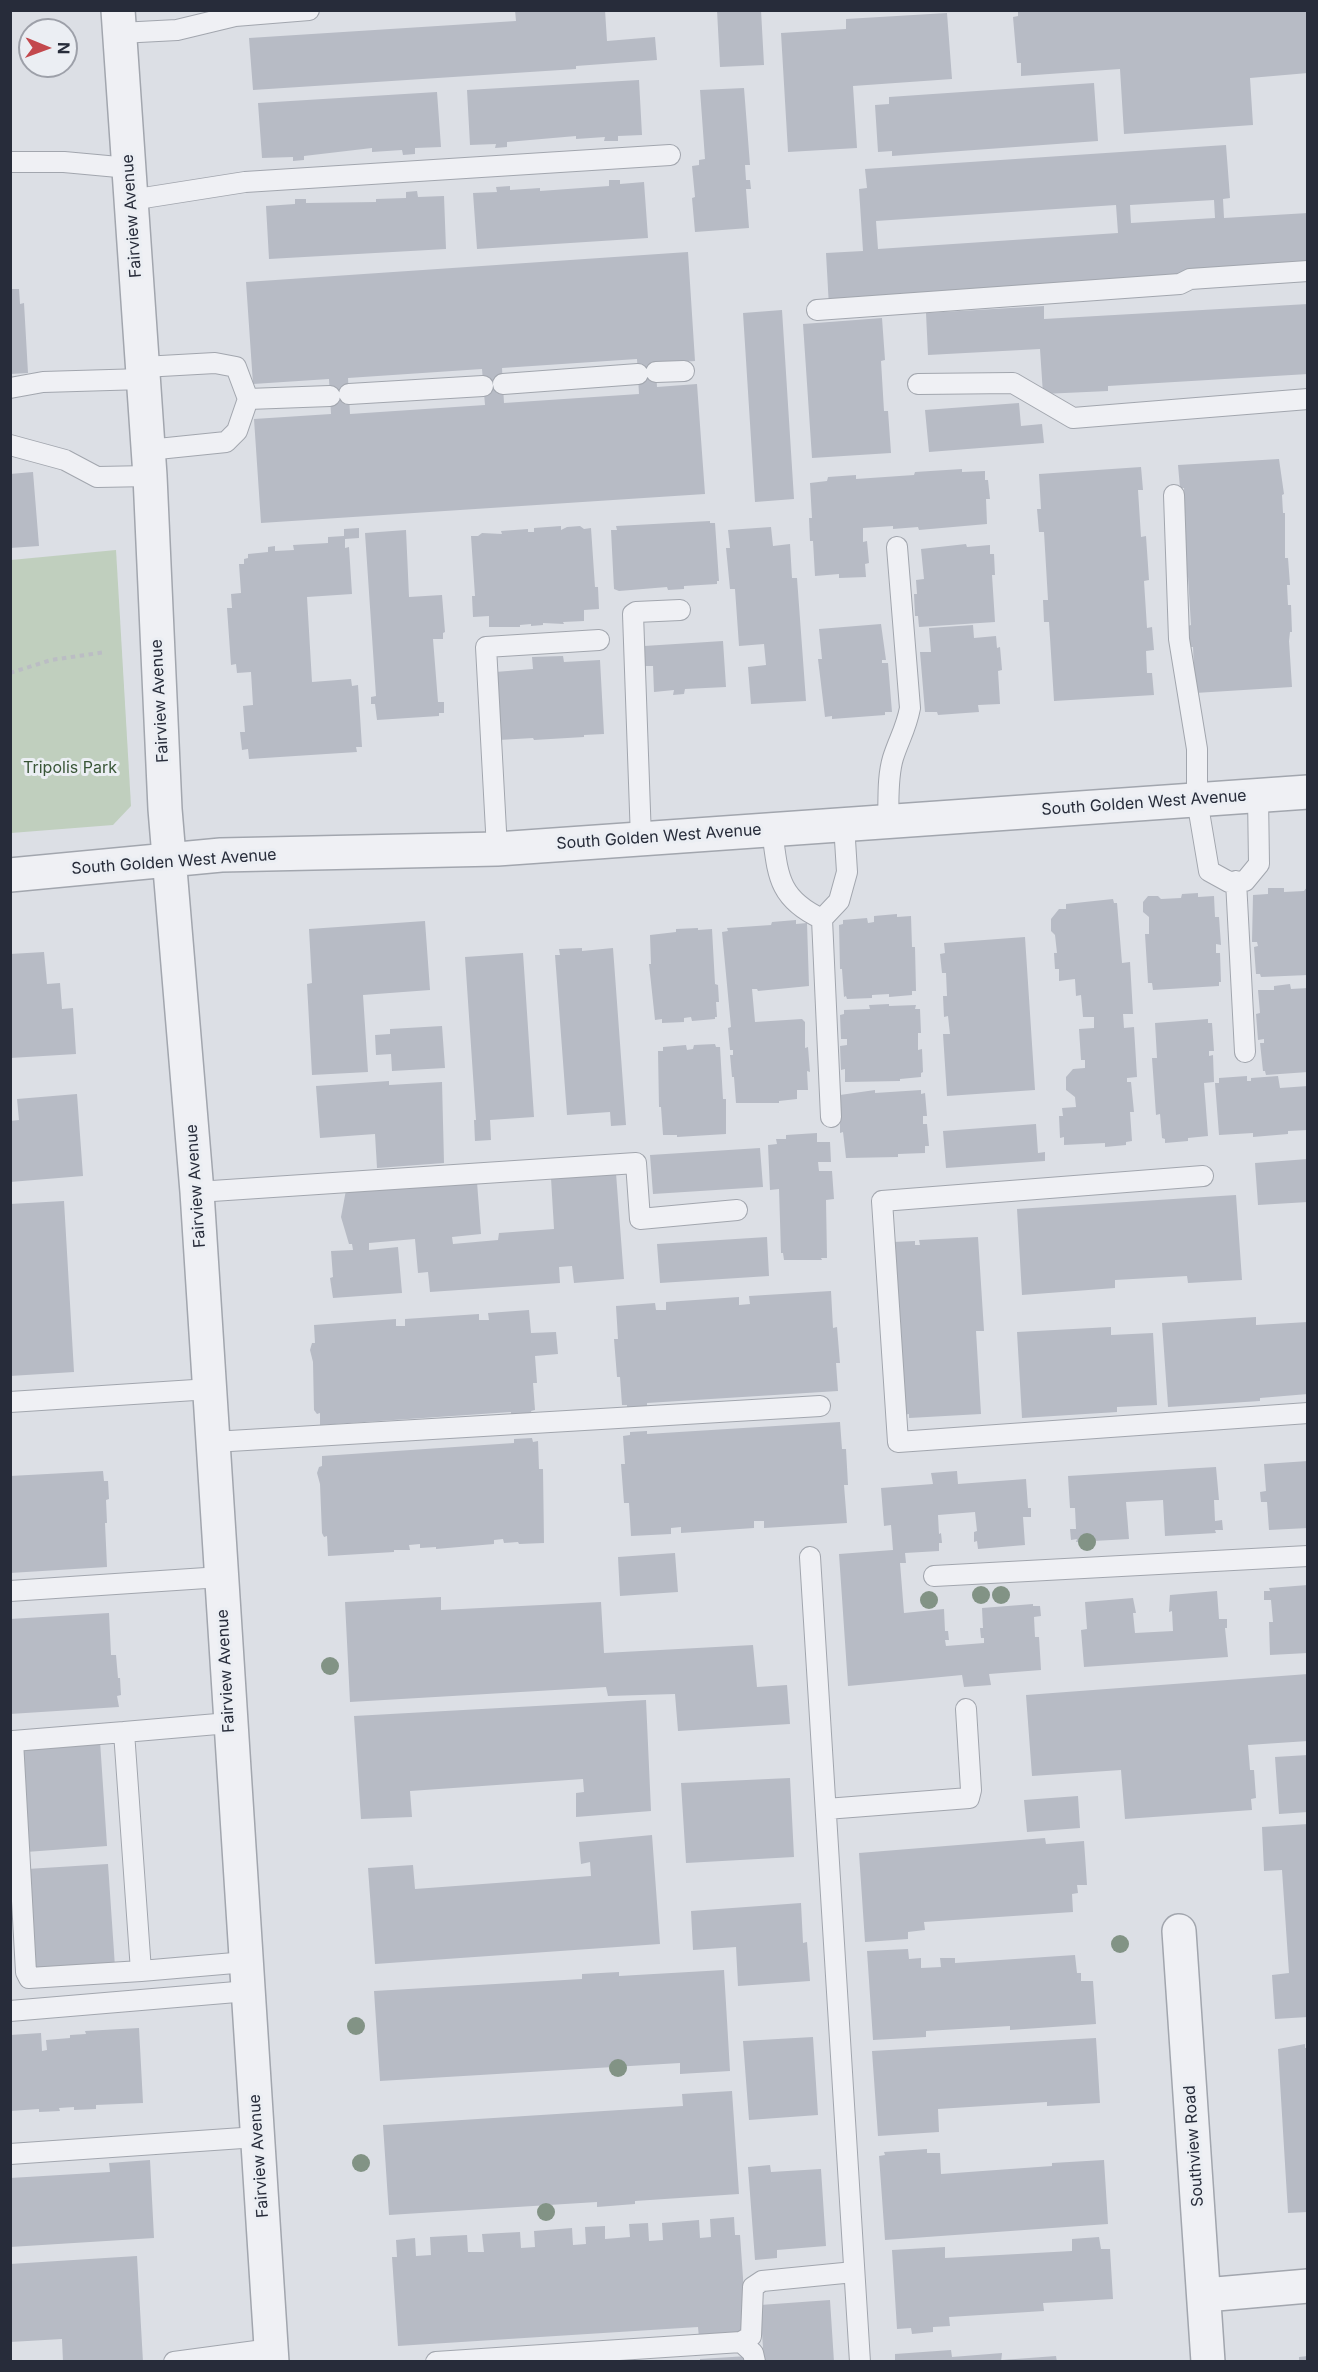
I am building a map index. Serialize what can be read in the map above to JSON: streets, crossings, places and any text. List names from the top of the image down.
{
  "streets": {
    "street": ["Fairview Avenue", "South Golden West Avenue", "Southview Road"]
  },
  "crossings": [
    ["Fairview Avenue", "South Golden West Avenue"]
  ],
  "parks": ["Tripolis Park"],
  "north": "right"
}
